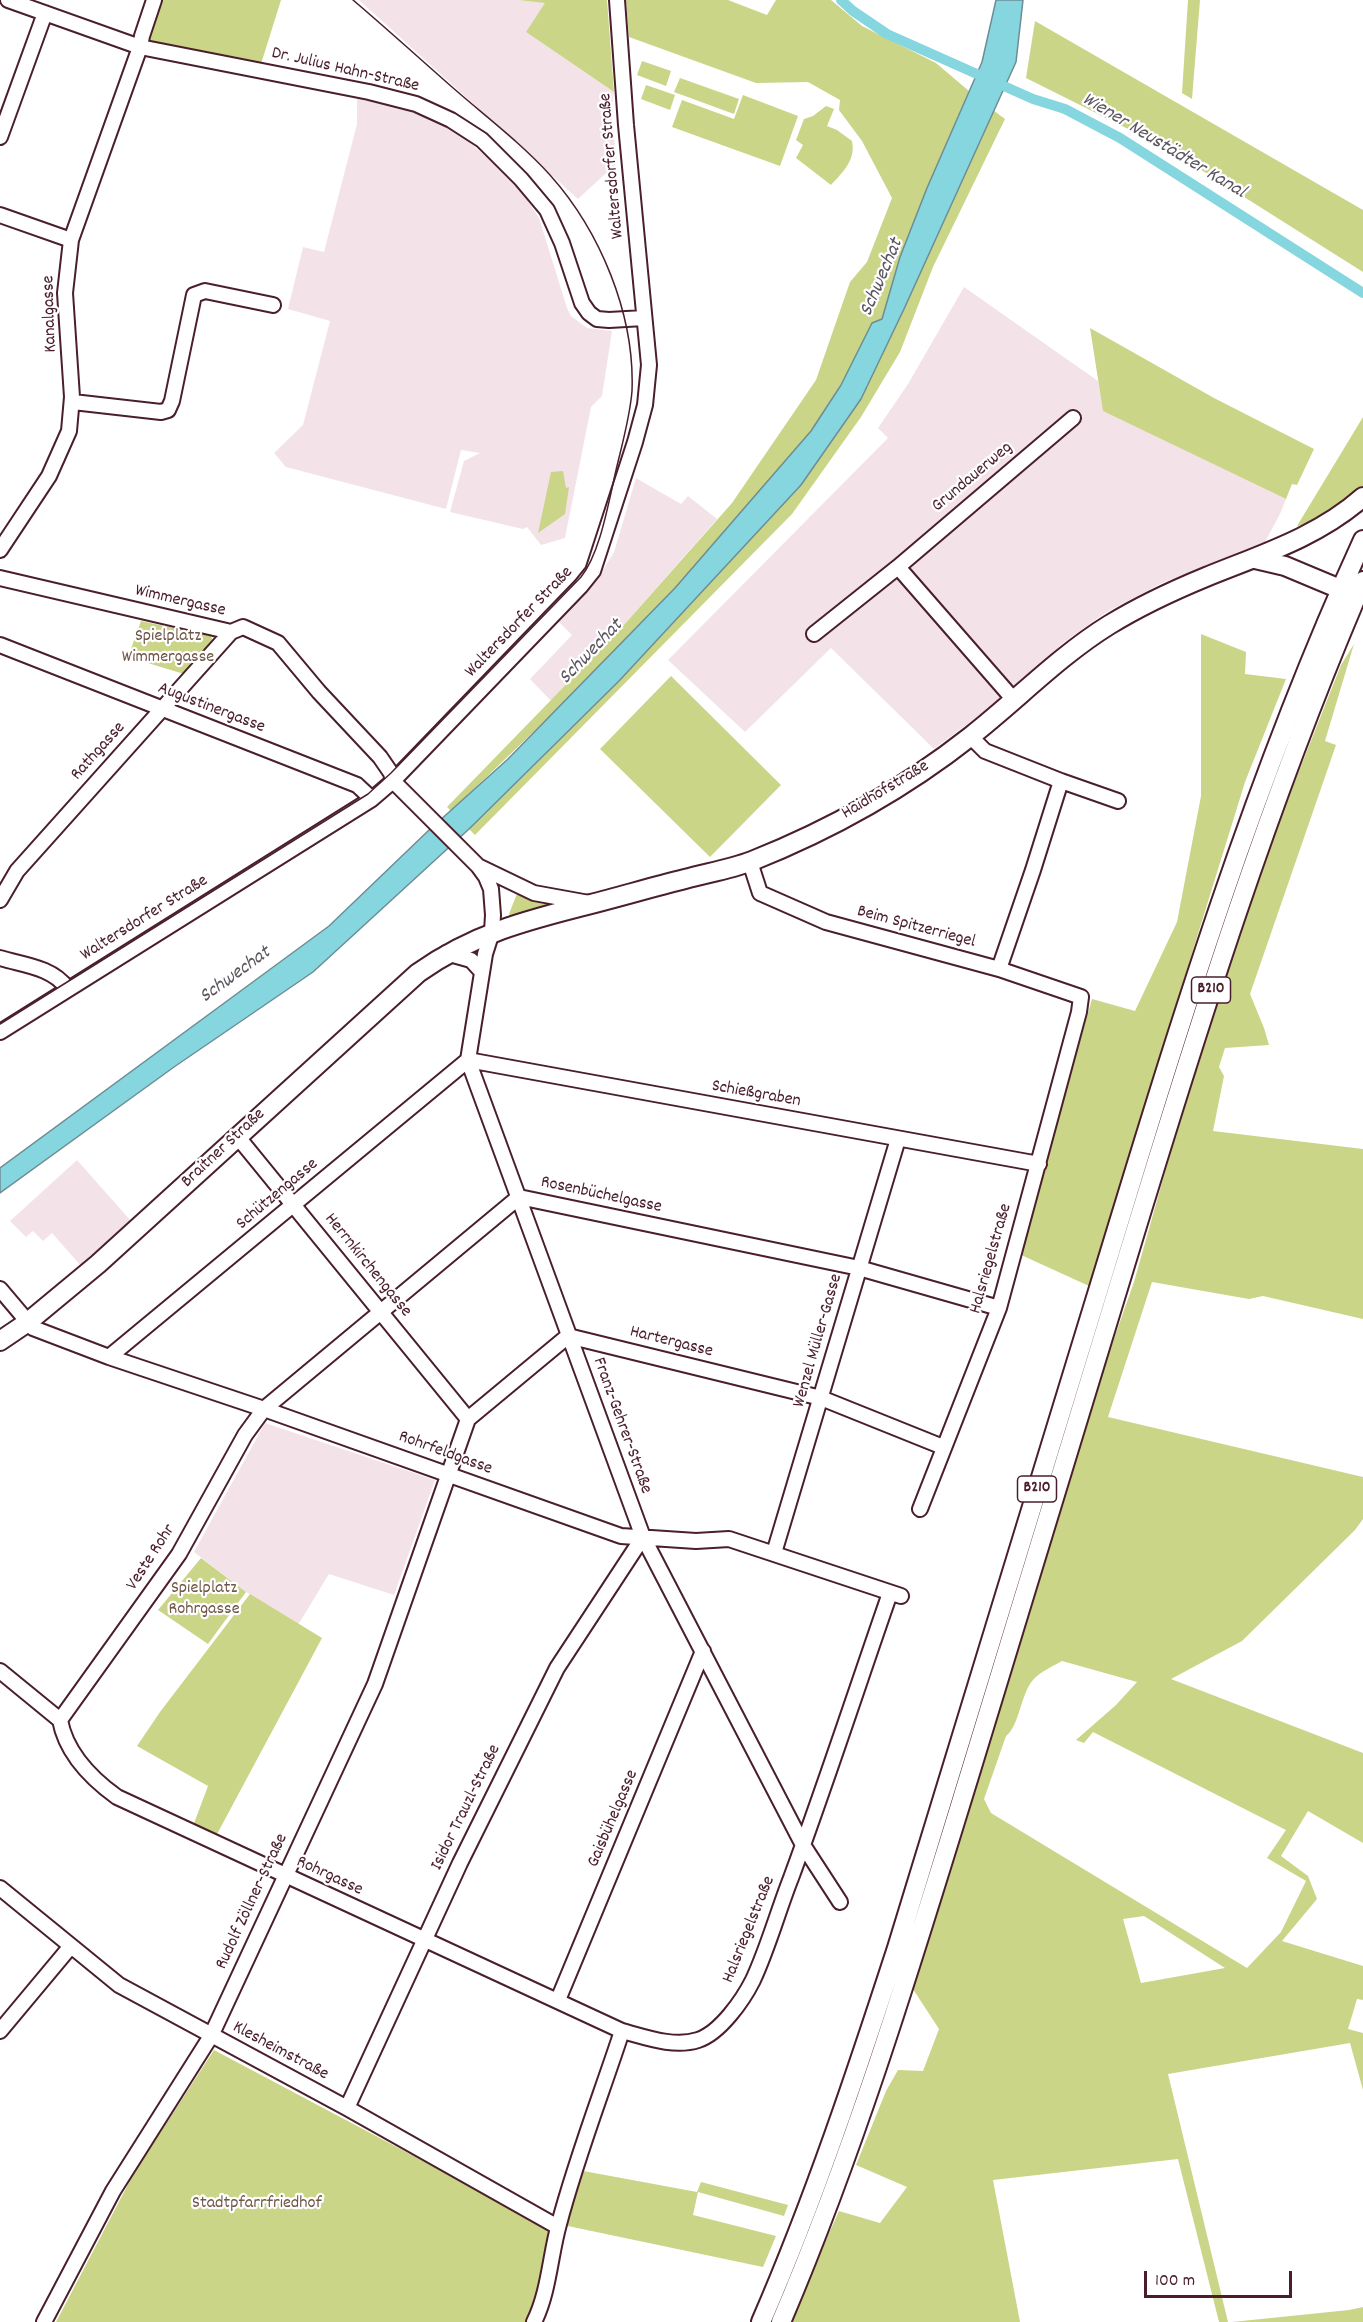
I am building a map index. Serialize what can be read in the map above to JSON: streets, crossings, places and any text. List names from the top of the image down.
{
  "streets": {
    "main road": ["Haidhofstraße", "B210", "Braitner Straße"],
    "street": [
      "Dr. Julius Hahn-Straße",
      "Waltersdorfer Straße",
      "Kanalgasse",
      "Grundauerweg",
      "Wimmergasse",
      "Augustinergasse",
      "Rathgasse",
      "Beim Spitzerriegel",
      "Schießgraben",
      "Schützengasse",
      "Rosenbüchelgasse",
      "Halsriegelstraße",
      "Herrnkirchengasse",
      "Wenzel Müller-Gasse",
      "Hartergasse",
      "Franz-Gehrer-Straße",
      "Rohrfeldgasse",
      "Veste Rohr",
      "Isidor Trauzl-Straße",
      "Gaisbühelgasse",
      "Rohrgasse",
      "Rudolf Zöllner-Straße",
      "Klesheimstraße"
    ]
  },
  "crossings": [
    ["Dr. Julius Hahn-Straße", "Waltersdorfer Straße"],
    ["Dr. Julius Hahn-Straße", "Kanalgasse"],
    ["Waltersdorfer Straße", "Wimmergasse"],
    ["Waltersdorfer Straße", "Augustinergasse"],
    ["Wimmergasse", "Rathgasse"],
    ["Wimmergasse", "Haidhofstraße"],
    ["Wimmergasse", "Franz-Gehrer-Straße"],
    ["Augustinergasse", "Rathgasse"],
    ["Haidhofstraße", "Beim Spitzerriegel"],
    ["Haidhofstraße", "Braitner Straße"],
    ["Haidhofstraße", "Franz-Gehrer-Straße"],
    ["Beim Spitzerriegel", "Halsriegelstraße"],
    ["Schießgraben", "Schützengasse"],
    ["Schießgraben", "Halsriegelstraße"],
    ["Schießgraben", "Wenzel Müller-Gasse"],
    ["Schießgraben", "Franz-Gehrer-Straße"],
    ["Braitner Straße", "Herrnkirchengasse"],
    ["Braitner Straße", "Franz-Gehrer-Straße"],
    ["Braitner Straße", "Rohrfeldgasse"],
    ["Schützengasse", "Herrnkirchengasse"],
    ["Schützengasse", "Franz-Gehrer-Straße"],
    ["Schützengasse", "Rohrfeldgasse"],
    ["Rosenbüchelgasse", "Halsriegelstraße"],
    ["Rosenbüchelgasse", "Herrnkirchengasse"],
    ["Rosenbüchelgasse", "Wenzel Müller-Gasse"],
    ["Rosenbüchelgasse", "Franz-Gehrer-Straße"],
    ["Rosenbüchelgasse", "Rohrfeldgasse"],
    ["Rosenbüchelgasse", "Veste Rohr"],
    ["Halsriegelstraße", "Hartergasse"],
    ["Halsriegelstraße", "Franz-Gehrer-Straße"],
    ["Halsriegelstraße", "Rohrfeldgasse"],
    ["Halsriegelstraße", "Rohrgasse"],
    ["Wenzel Müller-Gasse", "Hartergasse"],
    ["Wenzel Müller-Gasse", "Rohrfeldgasse"],
    ["Hartergasse", "Franz-Gehrer-Straße"],
    ["Franz-Gehrer-Straße", "Rohrfeldgasse"],
    ["Franz-Gehrer-Straße", "Isidor Trauzl-Straße"],
    ["Franz-Gehrer-Straße", "Gaisbühelgasse"],
    ["Rohrfeldgasse", "Veste Rohr"],
    ["Rohrfeldgasse", "Isidor Trauzl-Straße"],
    ["Rohrfeldgasse", "Rudolf Zöllner-Straße"],
    ["Veste Rohr", "Rohrgasse"],
    ["Isidor Trauzl-Straße", "Rohrgasse"],
    ["Isidor Trauzl-Straße", "Klesheimstraße"],
    ["Gaisbühelgasse", "Rohrgasse"],
    ["Rohrgasse", "Rudolf Zöllner-Straße"],
    ["Rudolf Zöllner-Straße", "Klesheimstraße"]
  ],
  "water": ["Wiener Neustädter Kanal", "Schwechat"],
  "parks": ["Spielplatz Wimmergasse", "Spielplatz Rohrgasse", "Stadtpfarrfriedhof"],
  "scale_bar": "100 m"
}
